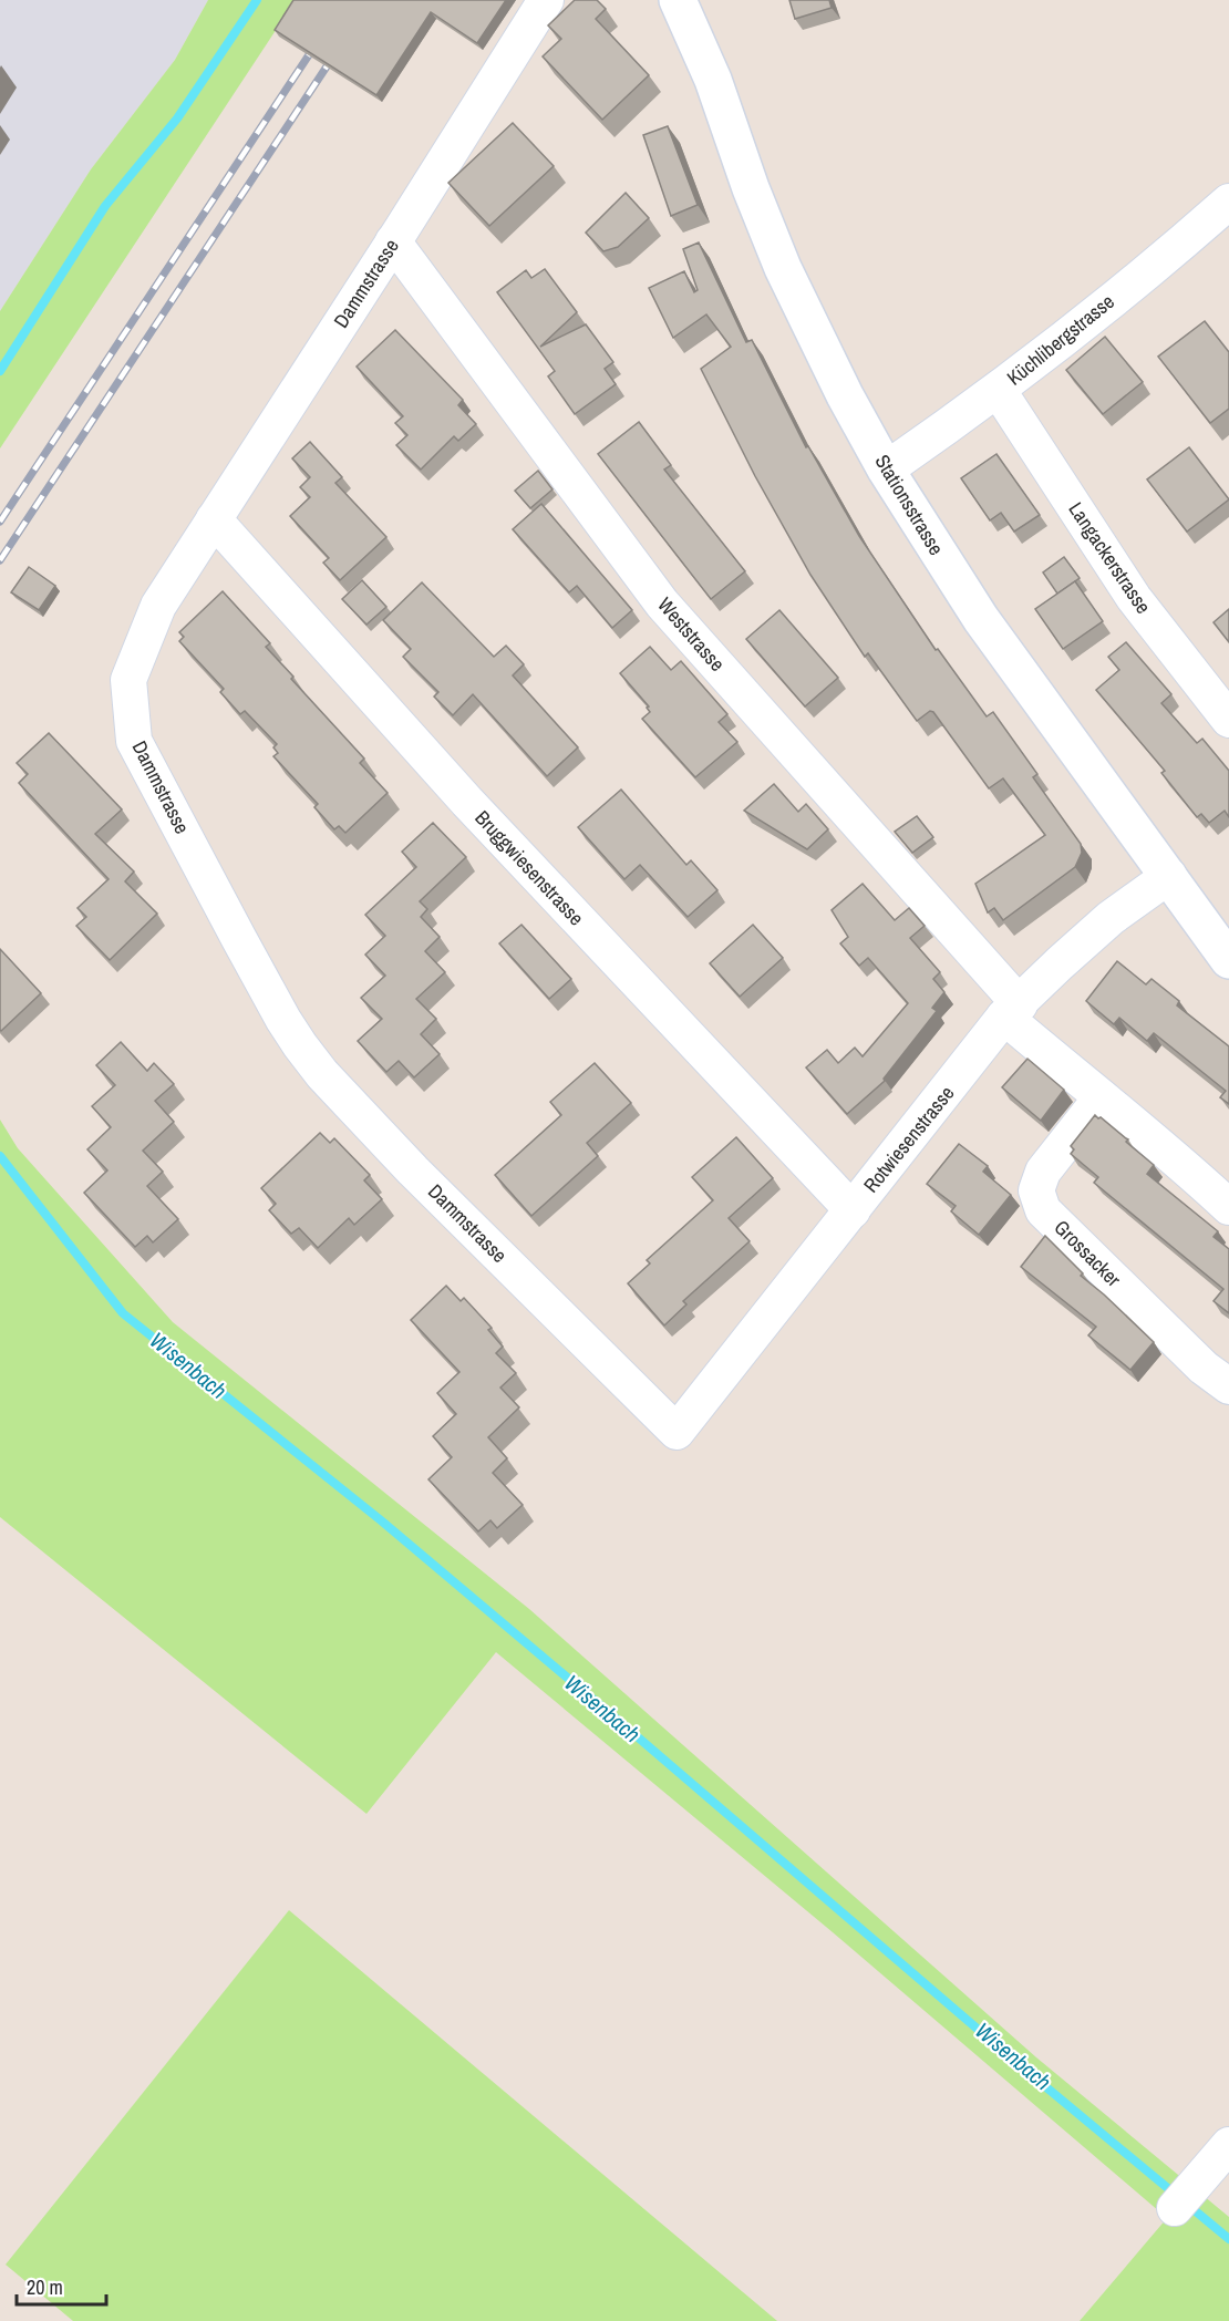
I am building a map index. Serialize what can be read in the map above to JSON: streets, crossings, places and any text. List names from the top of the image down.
{
  "streets": {
    "street": [
      "Dammstrasse",
      "Küchlibergstrasse",
      "Stationsstrasse",
      "Langackerstrasse",
      "Weststrasse",
      "Bruggwiesenstrasse",
      "Rotwiesenstrasse",
      "Grossacker"
    ]
  },
  "crossings": [
    ["Dammstrasse", "Weststrasse"],
    ["Dammstrasse", "Bruggwiesenstrasse"],
    ["Dammstrasse", "Rotwiesenstrasse"],
    ["Küchlibergstrasse", "Stationsstrasse"],
    ["Küchlibergstrasse", "Langackerstrasse"],
    ["Stationsstrasse", "Rotwiesenstrasse"],
    ["Weststrasse", "Rotwiesenstrasse"],
    ["Bruggwiesenstrasse", "Rotwiesenstrasse"]
  ],
  "water": ["Wisenbach"],
  "scale_bar": "20 m"
}
